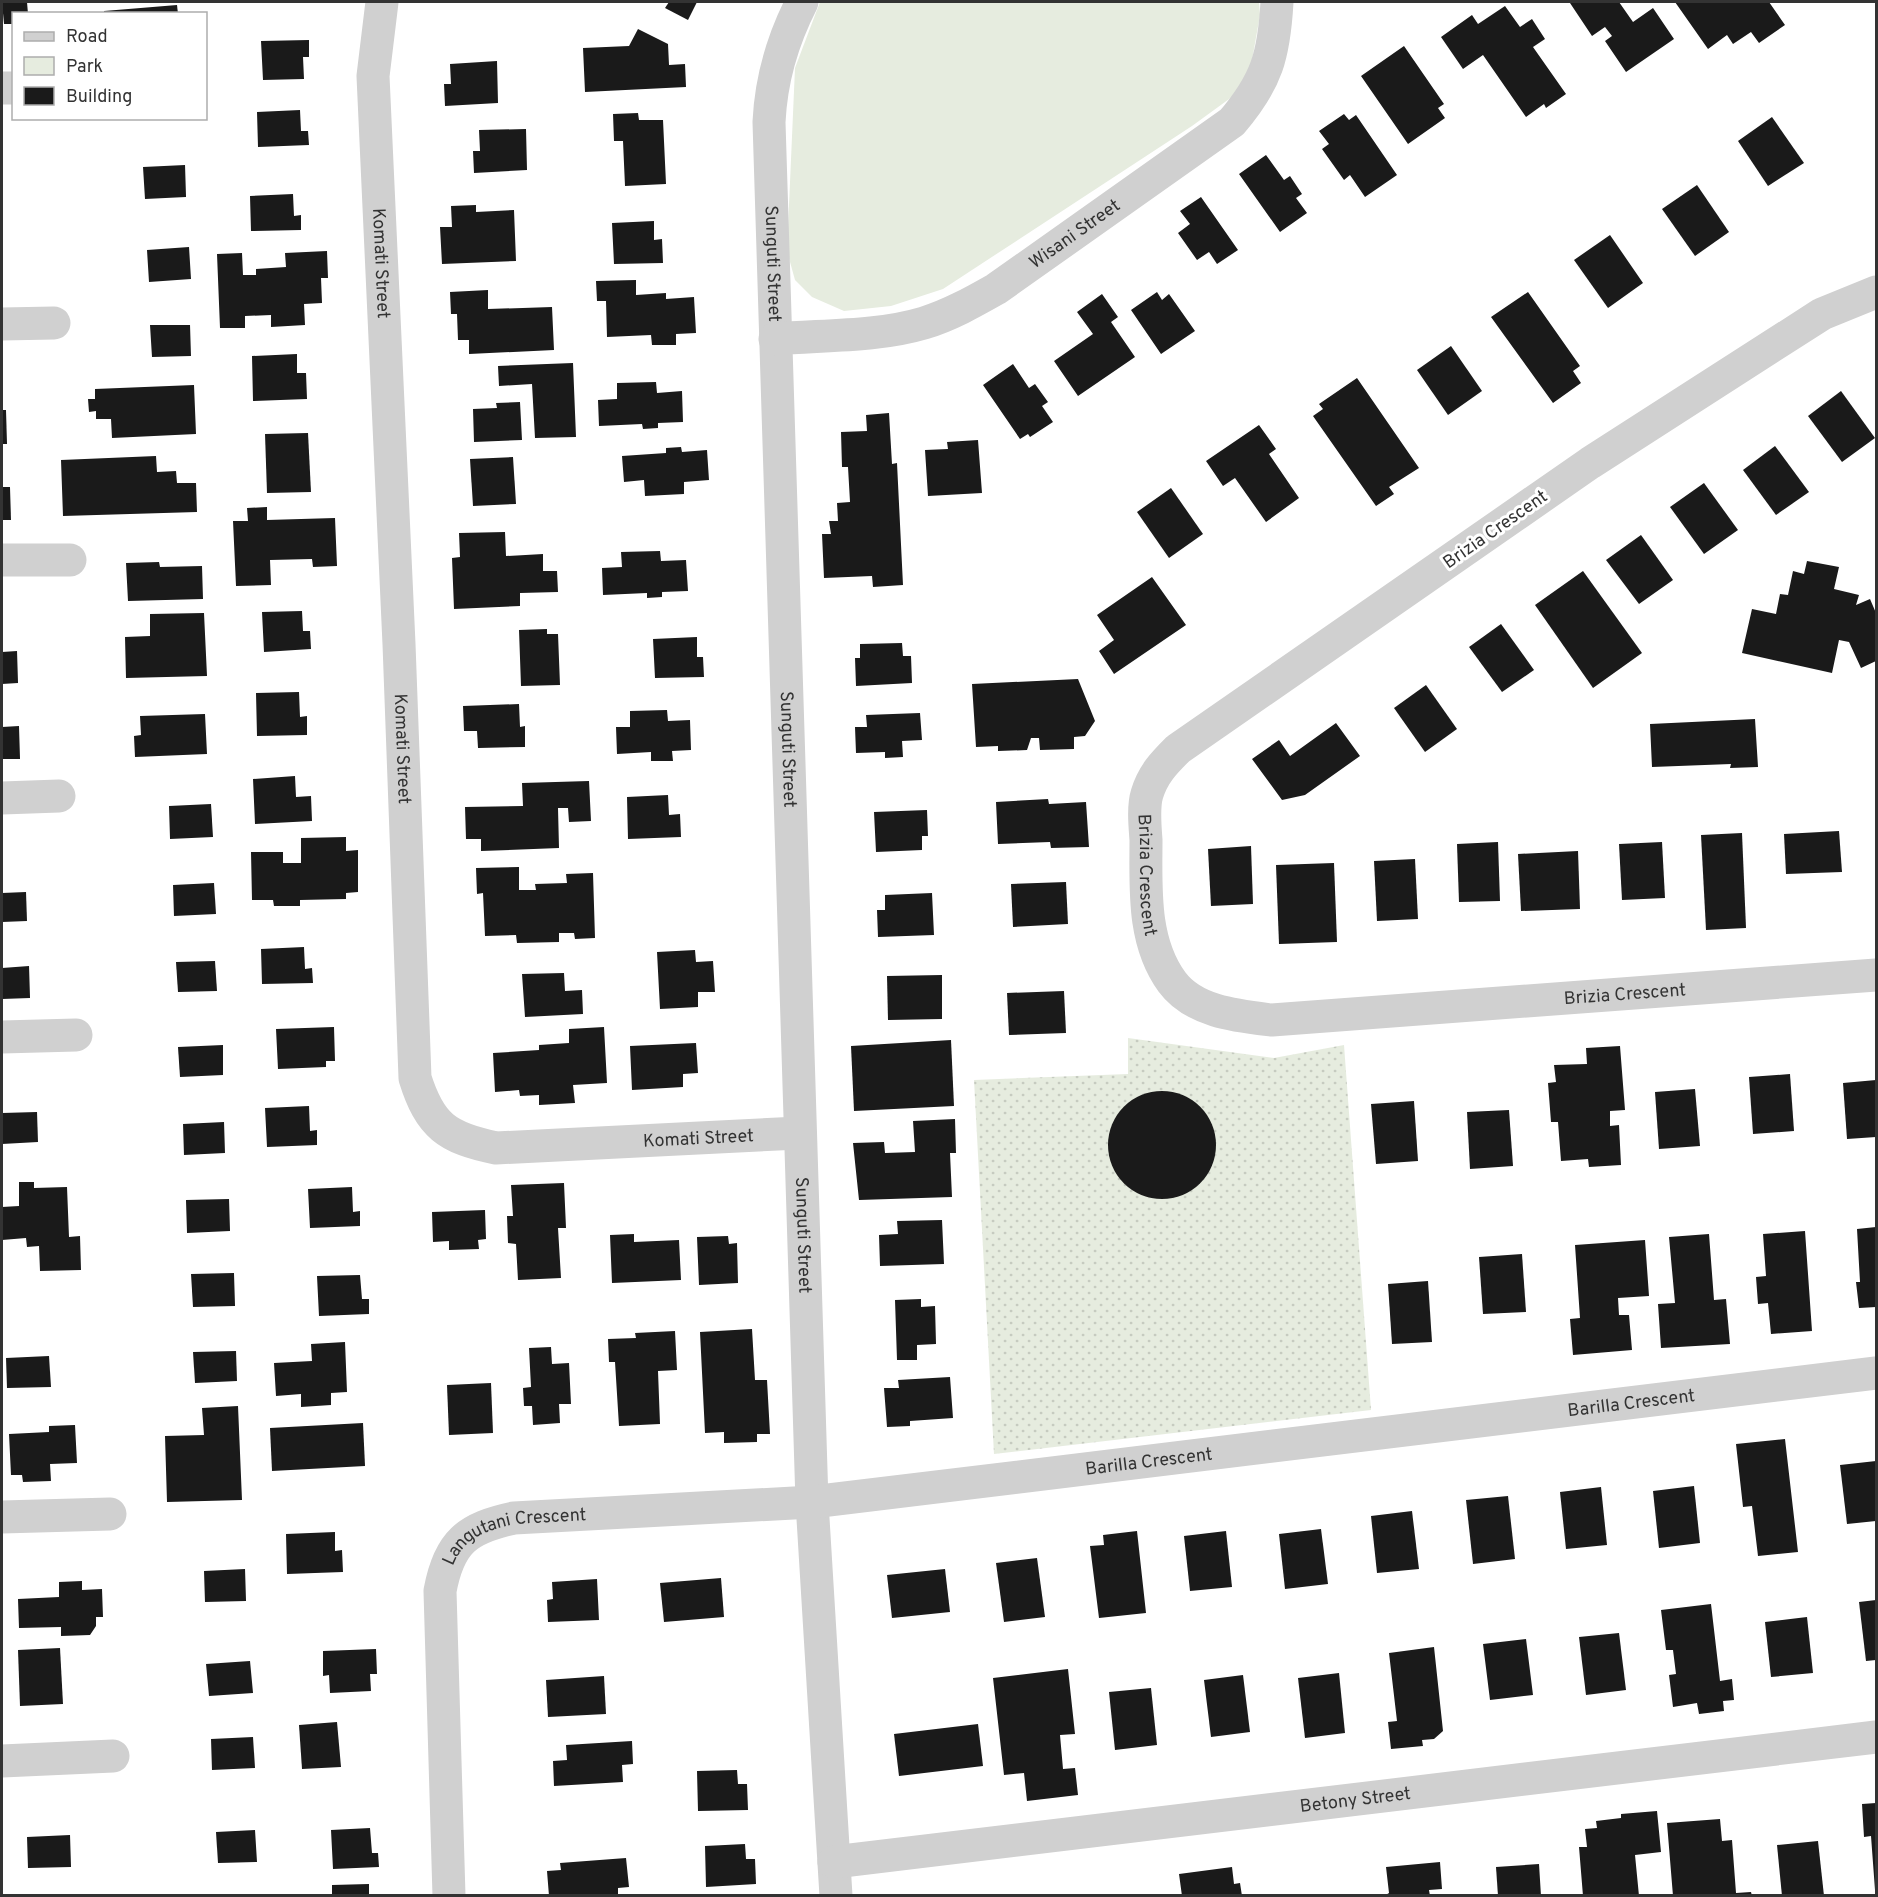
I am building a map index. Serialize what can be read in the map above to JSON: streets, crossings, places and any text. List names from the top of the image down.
{
  "streets": {
    "street": [
      "Wisani Street",
      "Komati Street",
      "Sunguti Street",
      "Brizia Crescent",
      "Barilla Crescent",
      "Langutani Crescent",
      "Betony Street"
    ]
  },
  "crossings": [
    ["Wisani Street", "Sunguti Street"],
    ["Komati Street", "Sunguti Street"],
    ["Sunguti Street", "Barilla Crescent"],
    ["Sunguti Street", "Langutani Crescent"],
    ["Barilla Crescent", "Langutani Crescent"]
  ],
  "legend": ["Road", "Park", "Building"]
}
